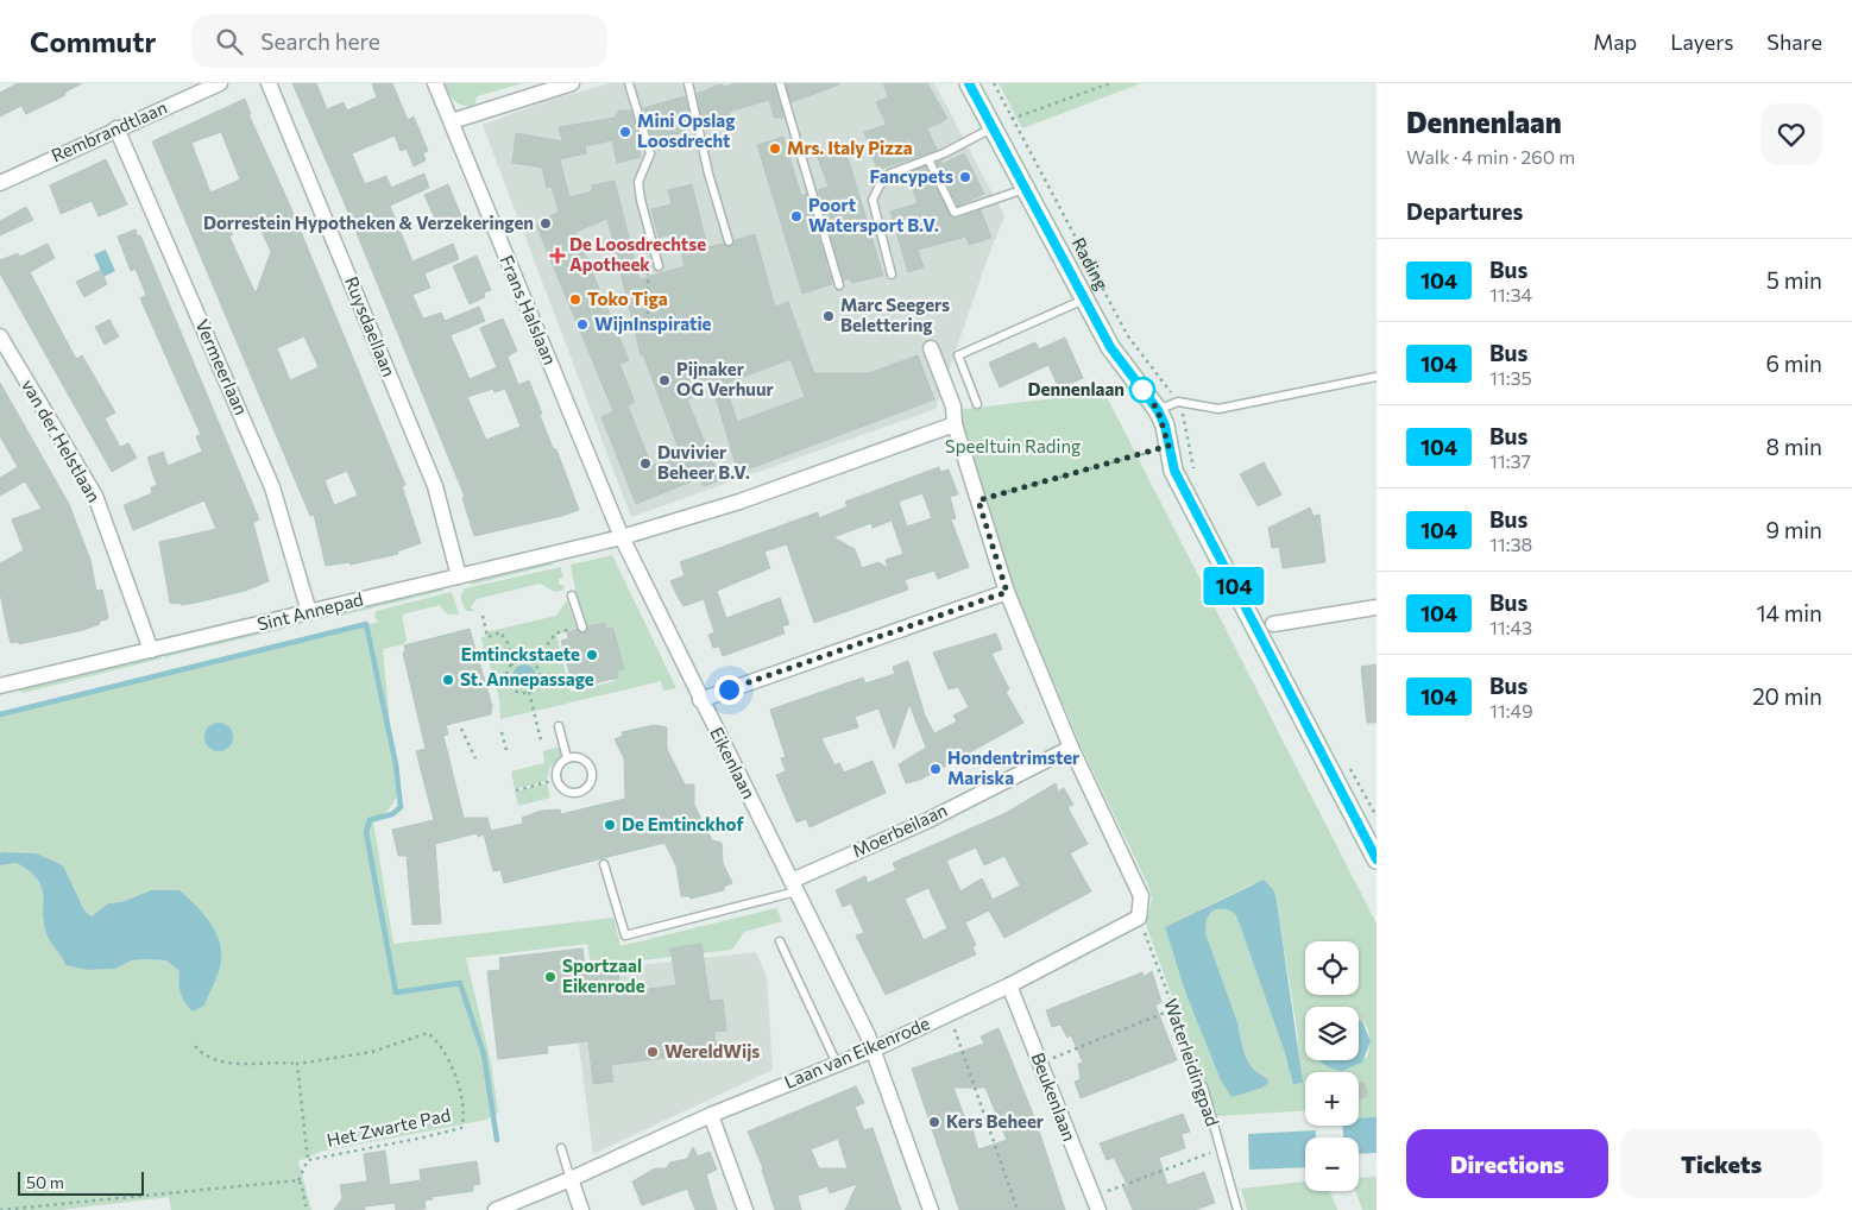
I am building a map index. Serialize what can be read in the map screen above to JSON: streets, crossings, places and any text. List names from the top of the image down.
{
  "streets": {
    "main road": ["Rading"],
    "street": [
      "Rembrandtlaan",
      "Frans Halslaan",
      "Ruysdaellaan",
      "Vermeerlaan",
      "van der Helstlaan",
      "Sint Annepad",
      "Eikenlaan",
      "Moerbeilaan",
      "Laan van Eikenrode",
      "Beukenlaan"
    ],
    "lane": ["Waterleidingpad"],
    "path": ["Het Zwarte Pad"]
  },
  "crossings": [
    ["Rembrandtlaan", "Vermeerlaan"],
    ["Frans Halslaan", "Sint Annepad"],
    ["Frans Halslaan", "Eikenlaan"],
    ["Ruysdaellaan", "Sint Annepad"],
    ["Vermeerlaan", "Sint Annepad"],
    ["van der Helstlaan", "Sint Annepad"],
    ["Sint Annepad", "Eikenlaan"],
    ["Eikenlaan", "Moerbeilaan"],
    ["Eikenlaan", "Laan van Eikenrode"],
    ["Laan van Eikenrode", "Waterleidingpad"],
    ["Laan van Eikenrode", "Beukenlaan"]
  ],
  "parks": ["Speeltuin Rading"],
  "places": {
    "other": [
      "Mini Opslag Loosdrecht",
      "Mrs. Italy Pizza",
      "Fancypets",
      "Poort Watersport B.V.",
      "Dorrestein Hypotheken & Verzekeringen",
      "Toko Tiga",
      "Marc Seegers Belettering",
      "WijnInspiratie",
      "Pijnaker OG Verhuur",
      "Dennenlaan",
      "Duvivier Beheer B.V.",
      "Emtinckstaete",
      "St. Annepassage",
      "Hondentrimster Mariska",
      "De Emtinckhof",
      "Sportzaal Eikenrode",
      "WereldWijs",
      "Kers Beheer"
    ],
    "health": ["De Loosdrechtse Apotheek"]
  },
  "lines": ["bus line 104"],
  "scale_bar": "50 m",
  "page": {
    "header": "Commutr",
    "search": "Search here",
    "nav": ["Map", "Layers", "Share"],
    "on_map": "104",
    "heading": [
      ["Dennenlaan", "Walk · 4 min · 260 m"],
      "Departures"
    ],
    "list": [
      {
        "mark": "104",
        "name": "Bus",
        "note": "11:34",
        "value": "5 min"
      },
      {
        "mark": "104",
        "name": "Bus",
        "note": "11:35",
        "value": "6 min"
      },
      {
        "mark": "104",
        "name": "Bus",
        "note": "11:37",
        "value": "8 min"
      },
      {
        "mark": "104",
        "name": "Bus",
        "note": "11:38",
        "value": "9 min"
      },
      {
        "mark": "104",
        "name": "Bus",
        "note": "11:43",
        "value": "14 min"
      },
      {
        "mark": "104",
        "name": "Bus",
        "note": "11:49",
        "value": "20 min"
      }
    ],
    "map_buttons": ["+", "−"],
    "buttons": ["Directions", "Tickets"],
    "scale": "50 m"
  }
}
